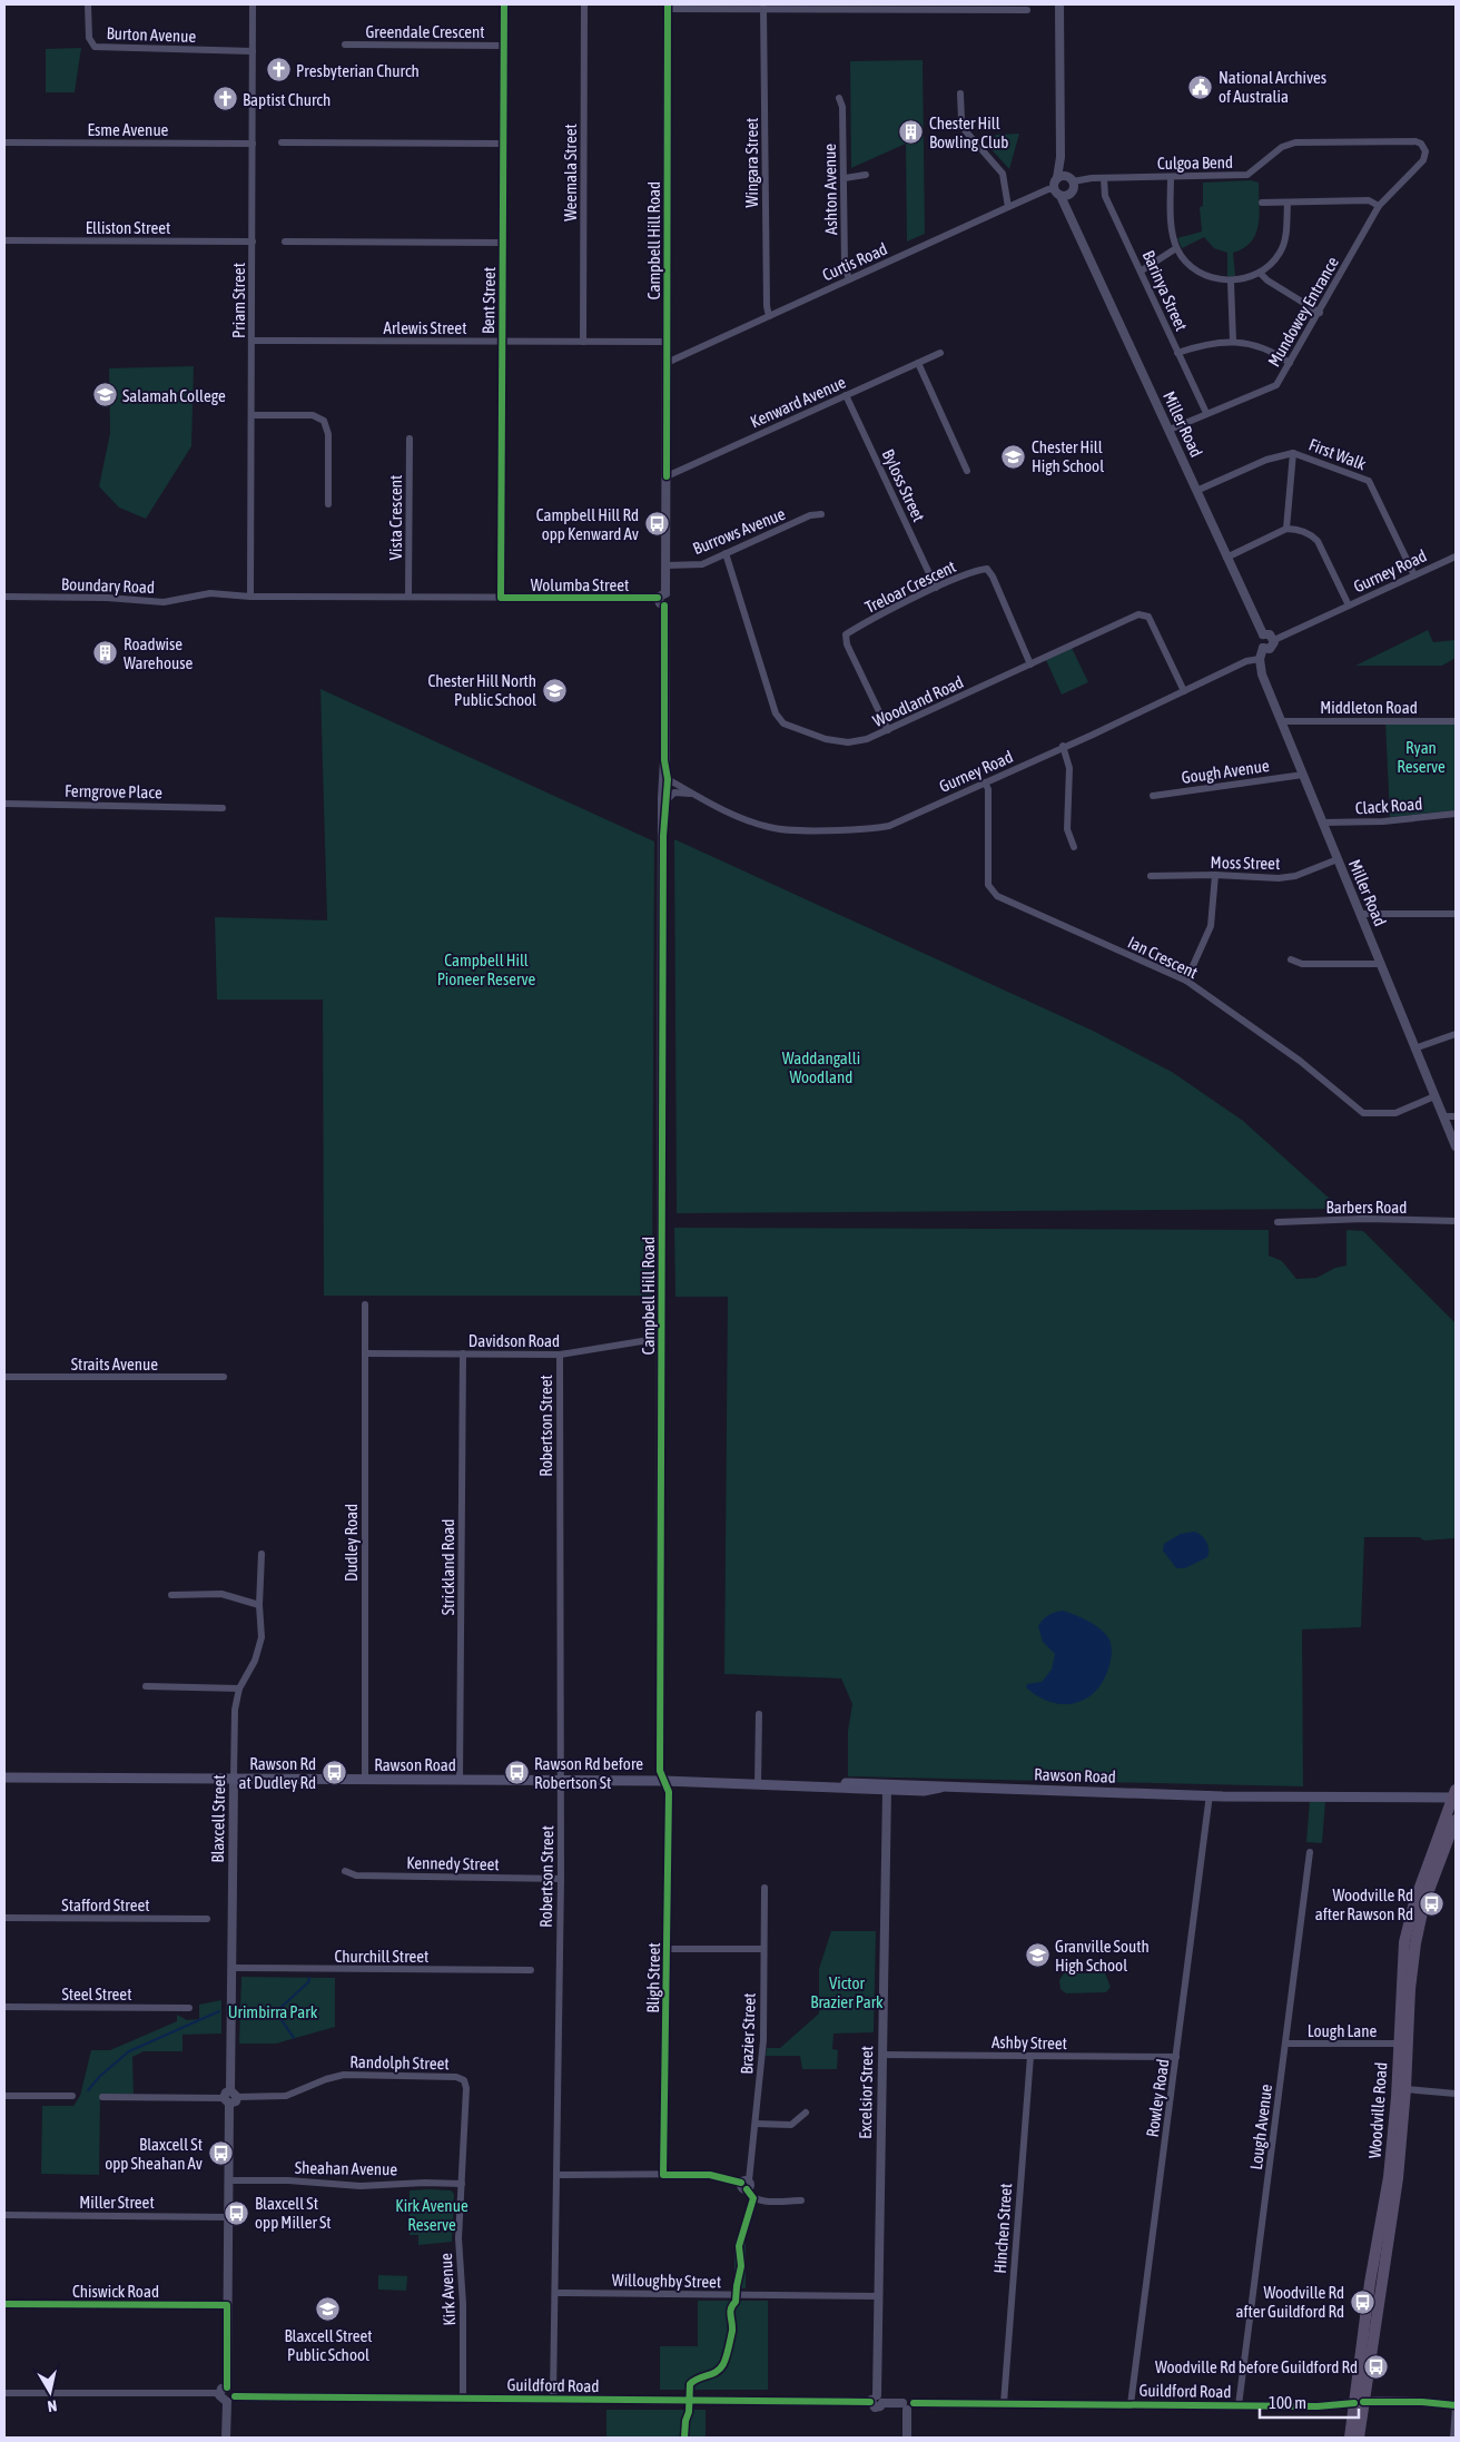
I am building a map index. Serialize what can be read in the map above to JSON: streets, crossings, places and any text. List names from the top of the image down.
{
  "streets": {
    "main road": ["Rawson Road", "Woodville Road"],
    "street": [
      "Greendale Crescent",
      "Burton Avenue",
      "Esme Avenue",
      "Wingara Street",
      "Culgoa Bend",
      "Weemala Street",
      "Ashton Avenue",
      "Elliston Street",
      "Campbell Hill Road",
      "Curtis Road",
      "Barinya Street",
      "Priam Street",
      "Bent Street",
      "Mundowey Entrance",
      "Arlewis Street",
      "Kenward Avenue",
      "Miller Road",
      "First Walk",
      "Byloss Street",
      "Vista Crescent",
      "Burrows Avenue",
      "Gurney Road",
      "Wolumba Street",
      "Boundary Road",
      "Treloar Crescent",
      "Woodland Road",
      "Middleton Road",
      "Gough Avenue",
      "Ferngrove Place",
      "Clack Road",
      "Moss Street",
      "Ian Crescent",
      "Barbers Road",
      "Davidson Road",
      "Straits Avenue",
      "Robertson Street",
      "Dudley Road",
      "Strickland Road",
      "Blaxcell Street",
      "Kennedy Street",
      "Stafford Street",
      "Churchill Street",
      "Bligh Street",
      "Steel Street",
      "Lough Lane",
      "Brazier Street",
      "Ashby Street",
      "Randolph Street",
      "Excelsior Street",
      "Rowley Road",
      "Lough Avenue",
      "Sheahan Avenue",
      "Miller Street",
      "Hinchen Street",
      "Willoughby Street",
      "Kirk Avenue",
      "Chiswick Road",
      "Guildford Road"
    ]
  },
  "crossings": [
    ["Greendale Crescent", "Bent Street"],
    ["Burton Avenue", "Priam Street"],
    ["Esme Avenue", "Priam Street"],
    ["Wingara Street", "Curtis Road"],
    ["Culgoa Bend", "Barinya Street"],
    ["Culgoa Bend", "Mundowey Entrance"],
    ["Weemala Street", "Arlewis Street"],
    ["Ashton Avenue", "Curtis Road"],
    ["Elliston Street", "Priam Street"],
    ["Campbell Hill Road", "Curtis Road"],
    ["Campbell Hill Road", "Arlewis Street"],
    ["Campbell Hill Road", "Kenward Avenue"],
    ["Campbell Hill Road", "Burrows Avenue"],
    ["Campbell Hill Road", "Gurney Road"],
    ["Campbell Hill Road", "Wolumba Street"],
    ["Campbell Hill Road", "Davidson Road"],
    ["Campbell Hill Road", "Rawson Road"],
    ["Campbell Hill Road", "Bligh Street"],
    ["Curtis Road", "Miller Road"],
    ["Barinya Street", "Mundowey Entrance"],
    ["Priam Street", "Arlewis Street"],
    ["Priam Street", "Wolumba Street"],
    ["Bent Street", "Arlewis Street"],
    ["Bent Street", "Wolumba Street"],
    ["Mundowey Entrance", "Miller Road"],
    ["Kenward Avenue", "Byloss Street"],
    ["Miller Road", "First Walk"],
    ["Miller Road", "Gurney Road"],
    ["Miller Road", "Middleton Road"],
    ["Miller Road", "Gough Avenue"],
    ["Miller Road", "Clack Road"],
    ["Miller Road", "Moss Street"],
    ["Miller Road", "Ian Crescent"],
    ["First Walk", "Gurney Road"],
    ["Byloss Street", "Treloar Crescent"],
    ["Vista Crescent", "Wolumba Street"],
    ["Burrows Avenue", "Woodland Road"],
    ["Gurney Road", "Woodland Road"],
    ["Gurney Road", "Ian Crescent"],
    ["Wolumba Street", "Boundary Road"],
    ["Treloar Crescent", "Woodland Road"],
    ["Davidson Road", "Robertson Street"],
    ["Davidson Road", "Dudley Road"],
    ["Davidson Road", "Strickland Road"],
    ["Robertson Street", "Rawson Road"],
    ["Robertson Street", "Kennedy Street"],
    ["Robertson Street", "Willoughby Street"],
    ["Robertson Street", "Guildford Road"],
    ["Dudley Road", "Rawson Road"],
    ["Strickland Road", "Rawson Road"],
    ["Rawson Road", "Blaxcell Street"],
    ["Rawson Road", "Bligh Street"],
    ["Rawson Road", "Excelsior Street"],
    ["Rawson Road", "Rowley Road"],
    ["Rawson Road", "Woodville Road"],
    ["Blaxcell Street", "Churchill Street"],
    ["Blaxcell Street", "Randolph Street"],
    ["Lough Lane", "Woodville Road"],
    ["Lough Lane", "Lough Avenue"],
    ["Ashby Street", "Excelsior Street"],
    ["Ashby Street", "Rowley Road"],
    ["Ashby Street", "Hinchen Street"],
    ["Randolph Street", "Kirk Avenue"],
    ["Excelsior Street", "Willoughby Street"],
    ["Excelsior Street", "Guildford Road"],
    ["Rowley Road", "Guildford Road"],
    ["Woodville Road", "Guildford Road"],
    ["Lough Avenue", "Guildford Road"],
    ["Sheahan Avenue", "Kirk Avenue"],
    ["Hinchen Street", "Guildford Road"],
    ["Kirk Avenue", "Guildford Road"]
  ],
  "parks": [
    "Ryan Reserve",
    "Campbell Hill Pioneer Reserve",
    "Waddangalli Woodland",
    "Victor Brazier Park",
    "Urimbirra Park",
    "Kirk Avenue Reserve"
  ],
  "places": {
    "church": ["Presbyterian Church", "Baptist Church"],
    "public building": ["National Archives of Australia"],
    "building": ["Chester Hill Bowling Club", "Roadwise Warehouse"],
    "school or university": [
      "Salamah College",
      "Chester Hill High School",
      "Chester Hill North Public School",
      "Granville South High School",
      "Blaxcell Street Public School"
    ],
    "bus stop": [
      "Campbell Hill Rd opp Kenward Av",
      "Rawson Rd at Dudley Rd",
      "Rawson Rd before Robertson St",
      "Woodville Rd after Rawson Rd",
      "Blaxcell St opp Sheahan Av",
      "Blaxcell St opp Miller St",
      "Woodville Rd after Guildford Rd",
      "Woodville Rd before Guildford Rd"
    ]
  },
  "scale_bar": "100 m",
  "north": "bottom"
}
